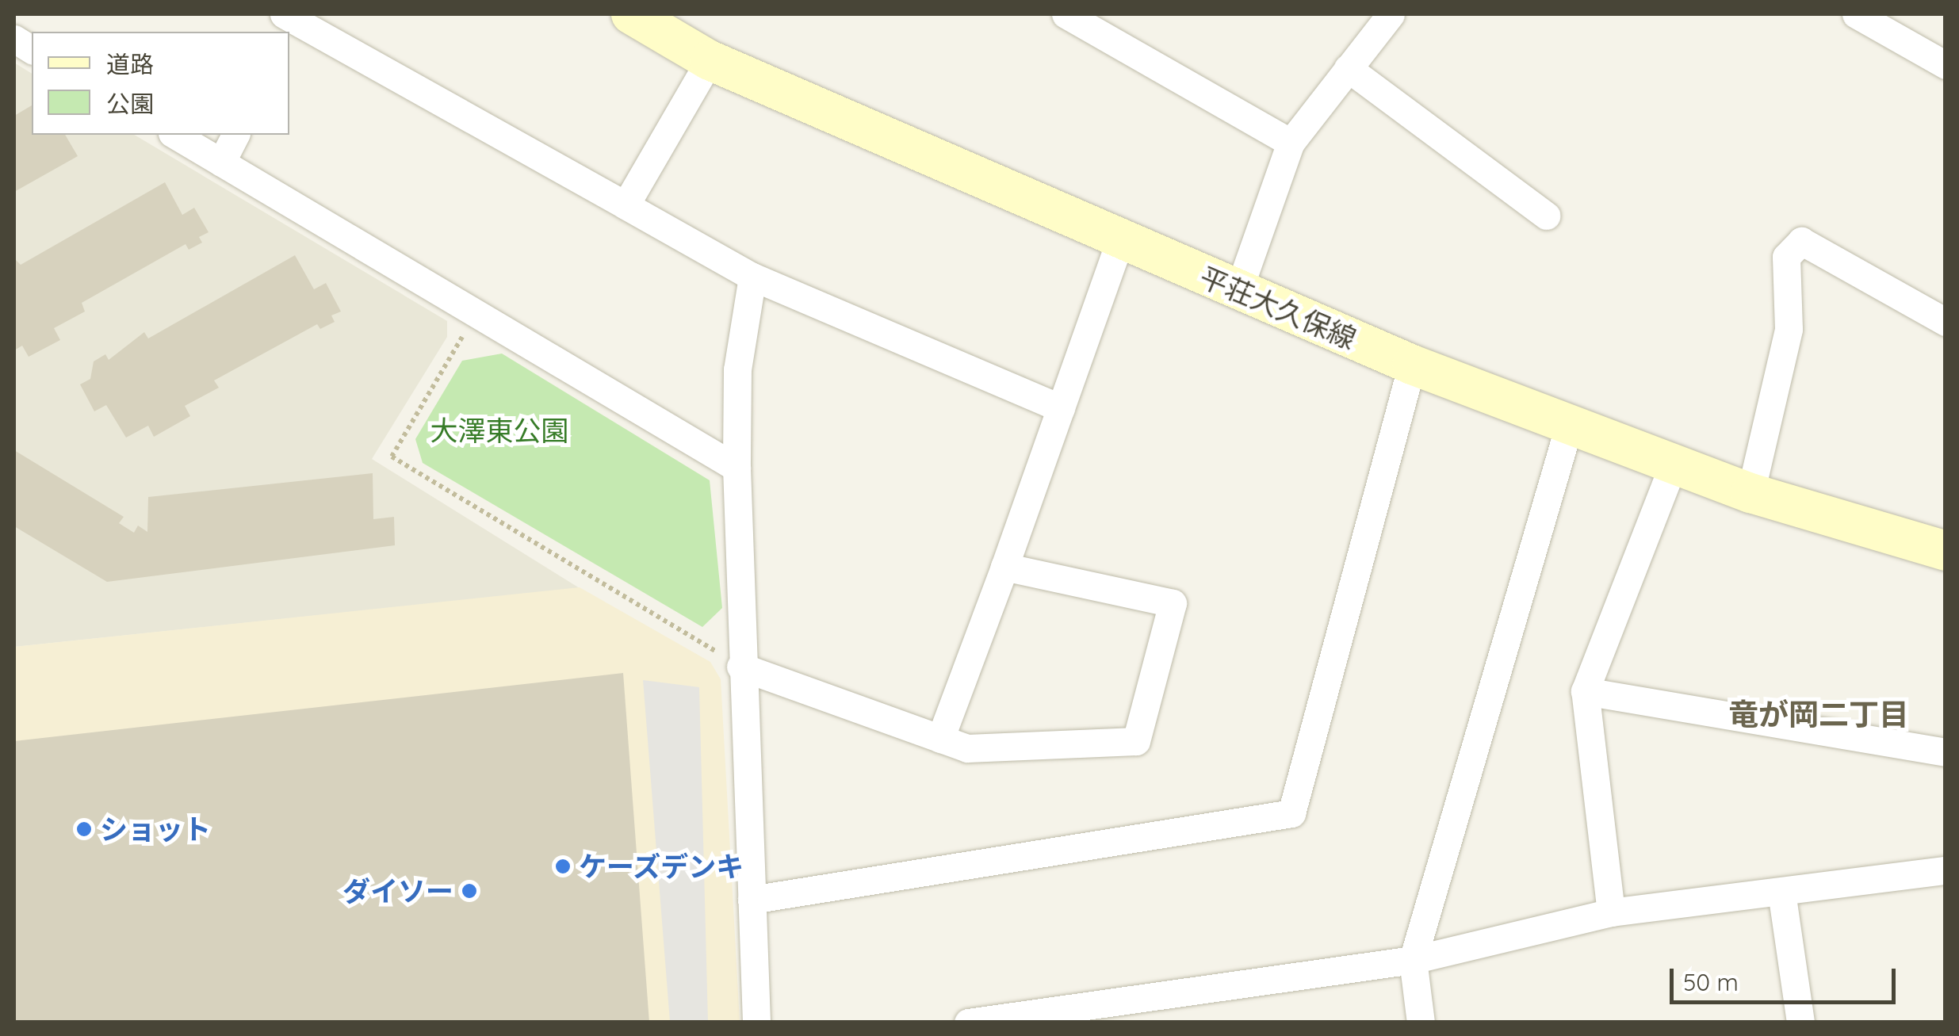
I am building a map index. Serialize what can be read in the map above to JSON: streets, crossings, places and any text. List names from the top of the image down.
{
  "streets": {
    "main road": ["平荘大久保線"]
  },
  "districts": ["竜が岡二丁目"],
  "parks": ["大澤東公園"],
  "places": ["ショット", "ケーズデンキ", "ダイソー"],
  "legend": ["道路", "公園"],
  "scale_bar": "50 m"
}
